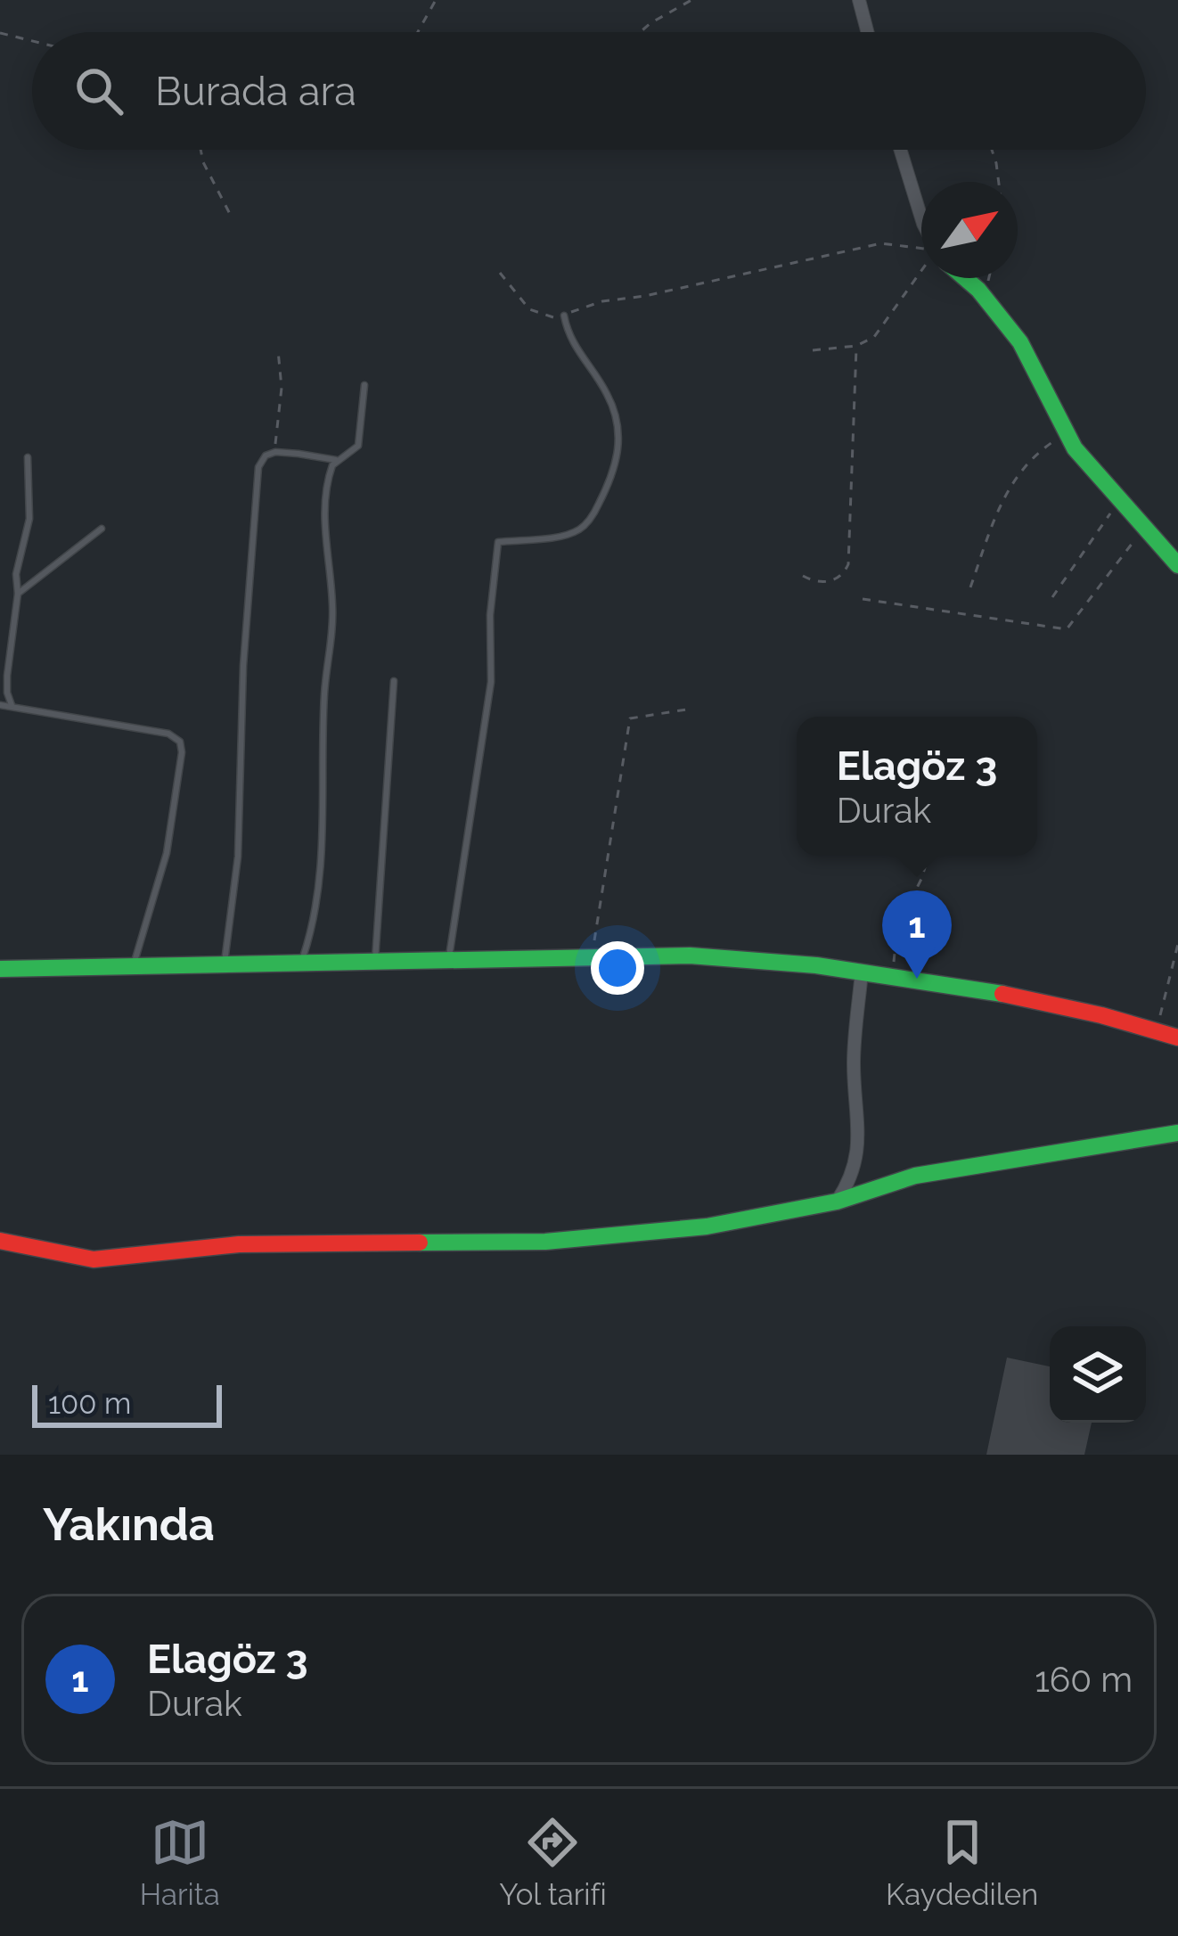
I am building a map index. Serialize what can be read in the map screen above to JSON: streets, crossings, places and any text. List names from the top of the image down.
{
  "scale_bar": "100 m",
  "north": "top right",
  "page": {
    "search": "Burada ara",
    "popup": ["Elagöz 3", "Durak"],
    "pins": "1",
    "scale": "100 m",
    "heading": "Yakında",
    "list": [
      {
        "mark": "1",
        "name": "Elagöz 3",
        "note": "Durak",
        "value": "160 m"
      }
    ],
    "nav": ["Harita", "Yol tarifi", "Kaydedilen"]
  }
}
